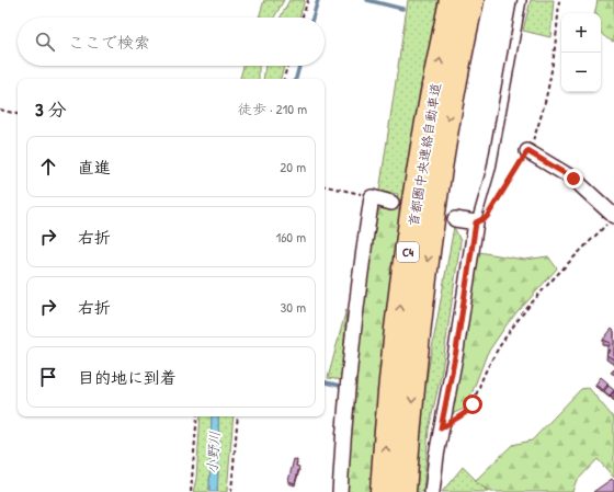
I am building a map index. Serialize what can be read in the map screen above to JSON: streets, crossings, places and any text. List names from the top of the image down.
{
  "streets": {
    "highway": ["首都圏中央連絡自動車道", "C4"]
  },
  "water": ["小野川"],
  "page": {
    "map_buttons": ["+", "−"],
    "search": "ここで検索",
    "heading": ["3 分", "徒歩 · 210 m"],
    "list": [
      ["直進", "20 m"],
      ["右折", "160 m"],
      ["右折", "30 m"],
      "目的地に到着"
    ]
  }
}
